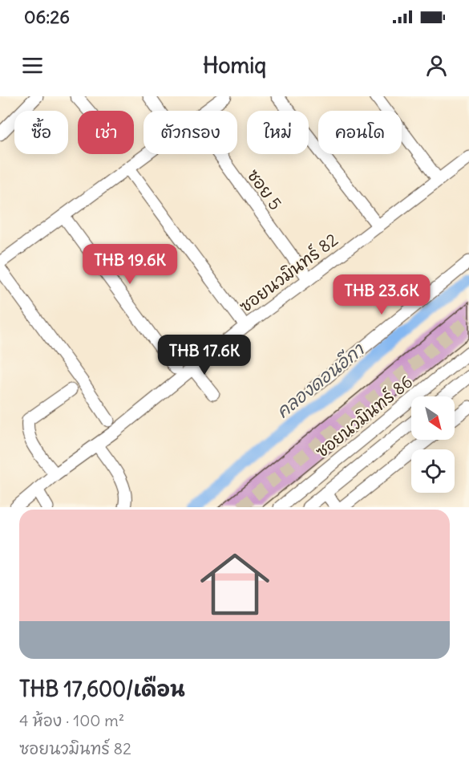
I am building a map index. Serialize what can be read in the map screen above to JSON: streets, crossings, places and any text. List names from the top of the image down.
{
  "streets": {
    "street": ["ซอย 5", "ซอยนวมินทร์ 82", "ซอยนวมินทร์ 86"]
  },
  "crossings": [
    ["ซอย 5", "ซอยนวมินทร์ 82"]
  ],
  "water": ["คลองดอนอีกา"],
  "north": "bottom right",
  "page": {
    "status": "06:26",
    "header": "Homiq",
    "chip": [
      "ซื้อ",
      "เช่า",
      "ตัวกรอง",
      "ใหม่",
      "คอนโด"
    ],
    "price": ["THB 19.6K", "THB 23.6K", "THB 17.6K"],
    "list": [
      {
        "name": "THB 17,600/เดือน",
        "note": "4 ห้อง · 100 m² · ซอยนวมินทร์ 82"
      }
    ]
  }
}
